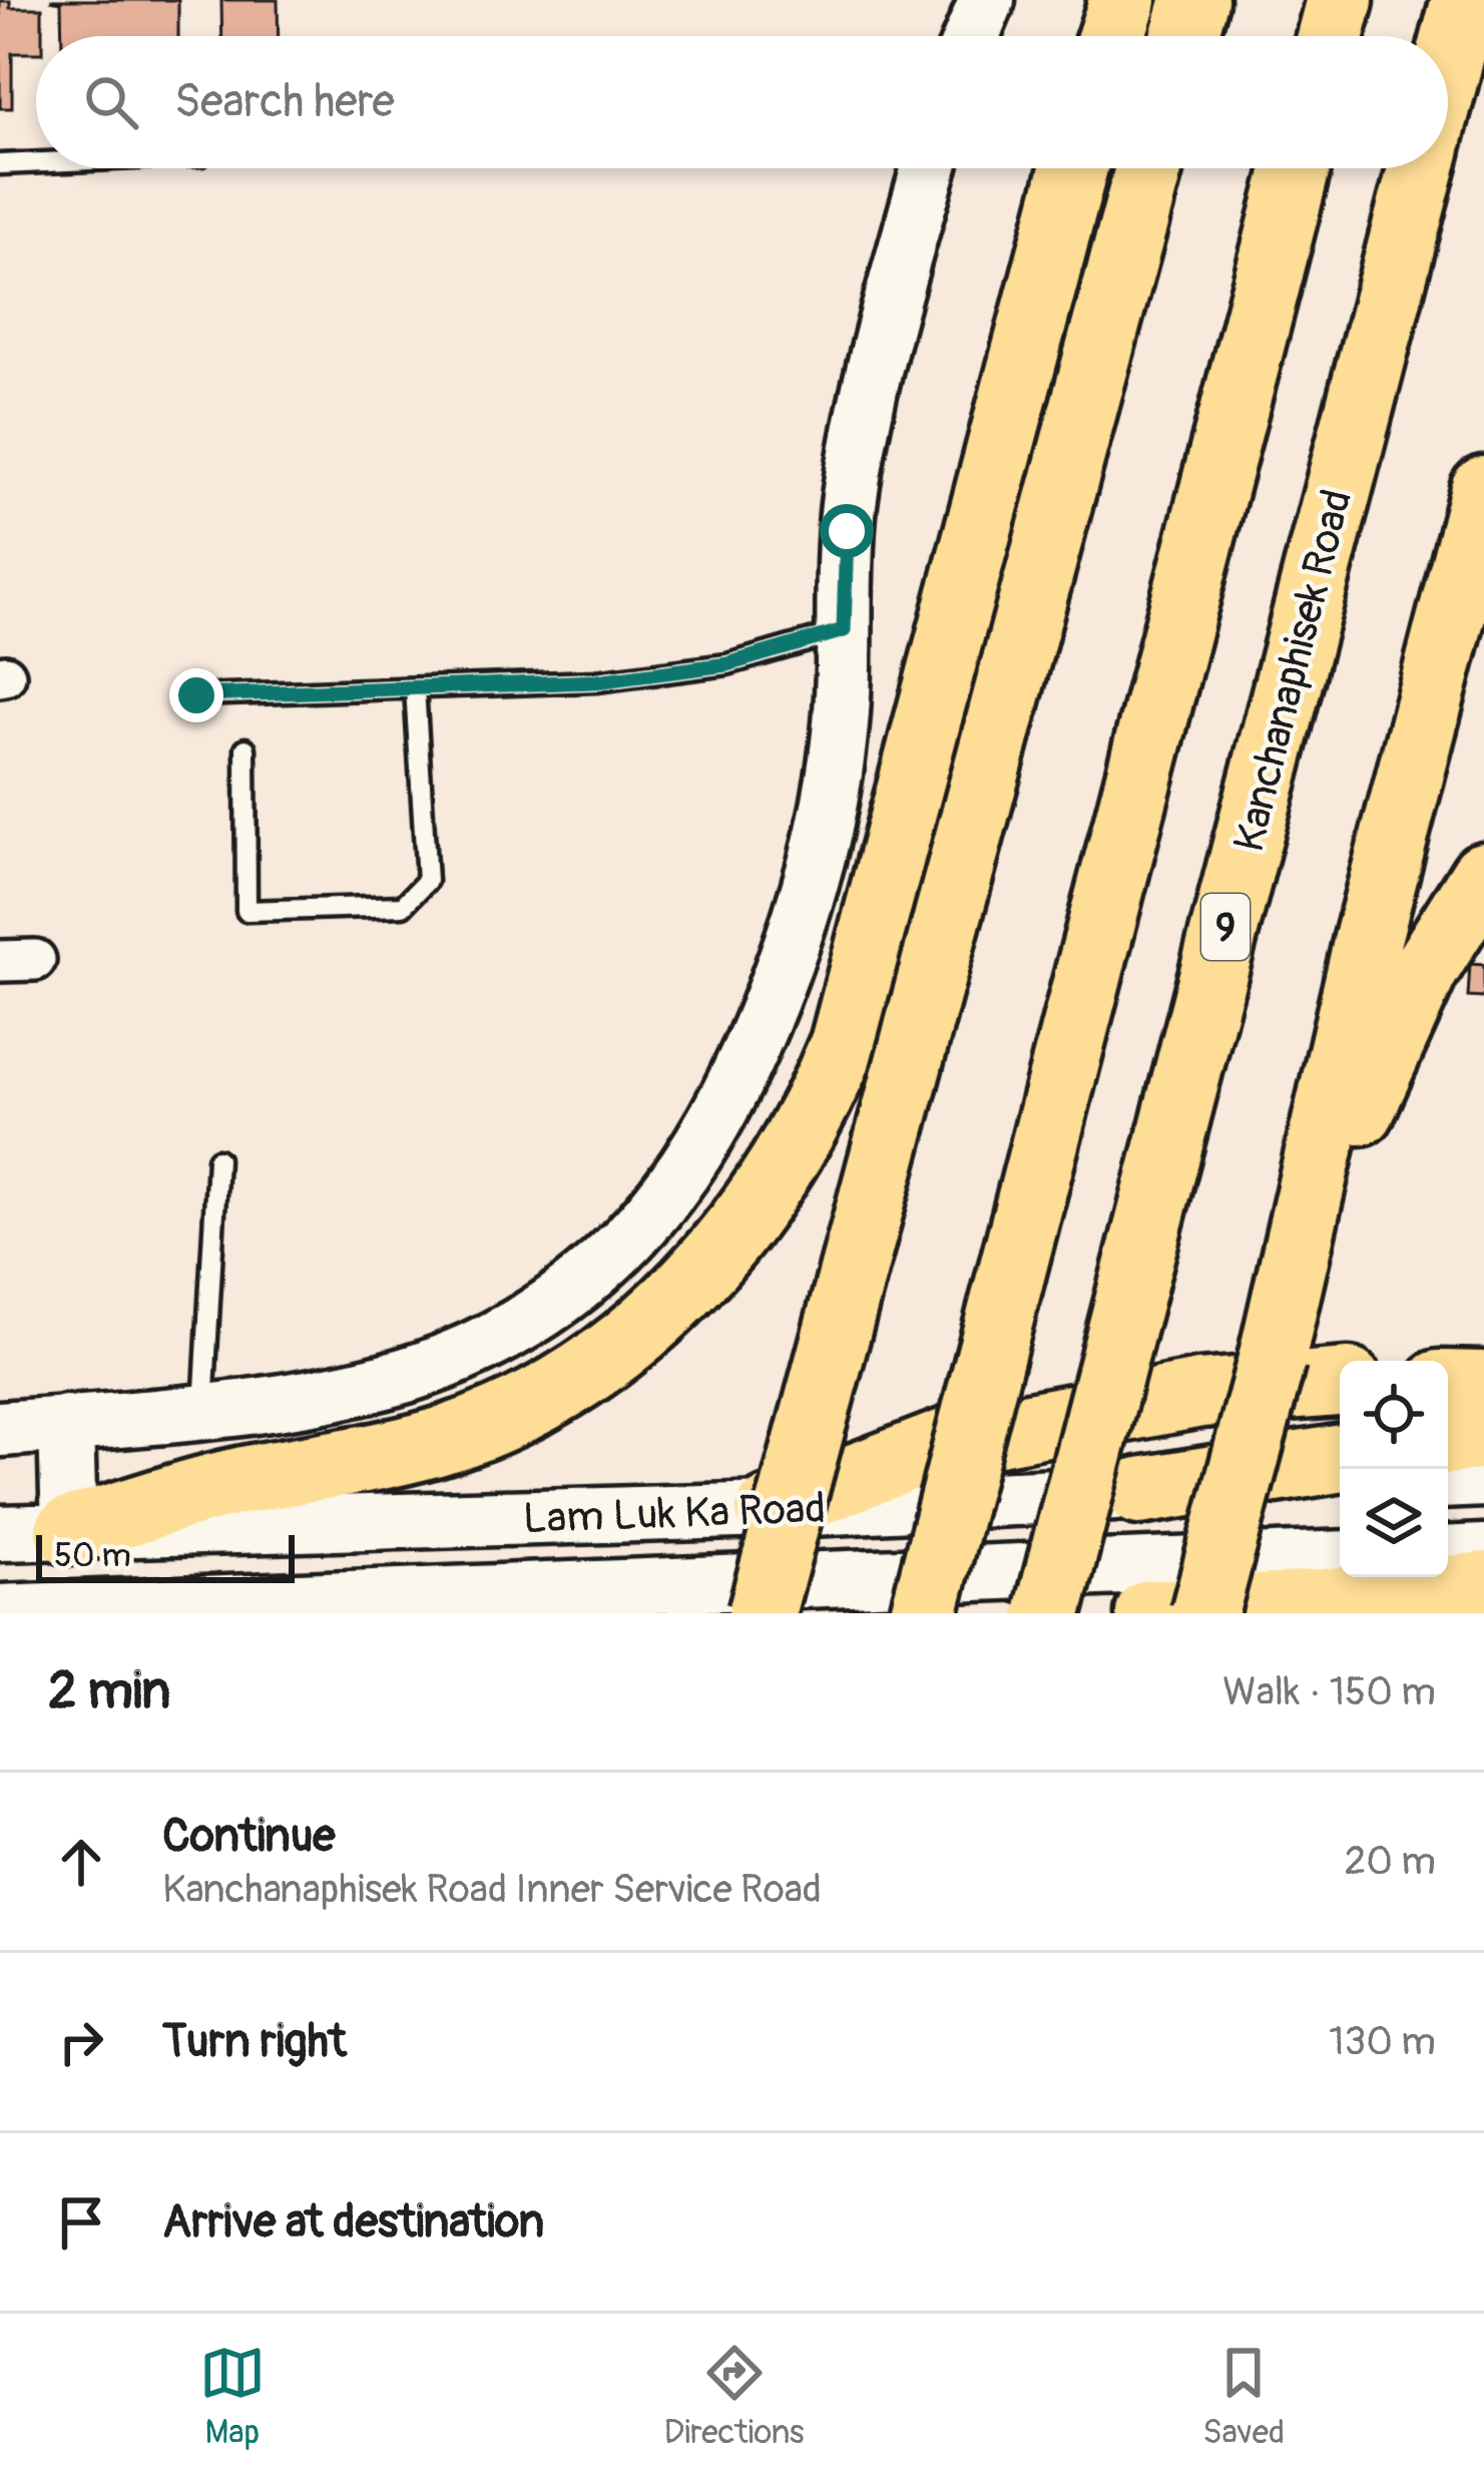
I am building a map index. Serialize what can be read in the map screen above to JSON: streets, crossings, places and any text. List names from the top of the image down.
{
  "streets": {
    "highway": ["Kanchanaphisek Road", "9"],
    "main road": ["Lam Luk Ka Road"]
  },
  "scale_bar": "50 m",
  "page": {
    "search": "Search here",
    "scale": "50 m",
    "heading": ["2 min", "Walk · 150 m"],
    "list": [
      ["Continue", "Kanchanaphisek Road Inner Service Road", "20 m"],
      ["Turn right", "130 m"],
      "Arrive at destination"
    ],
    "nav": ["Map", "Directions", "Saved"]
  }
}
